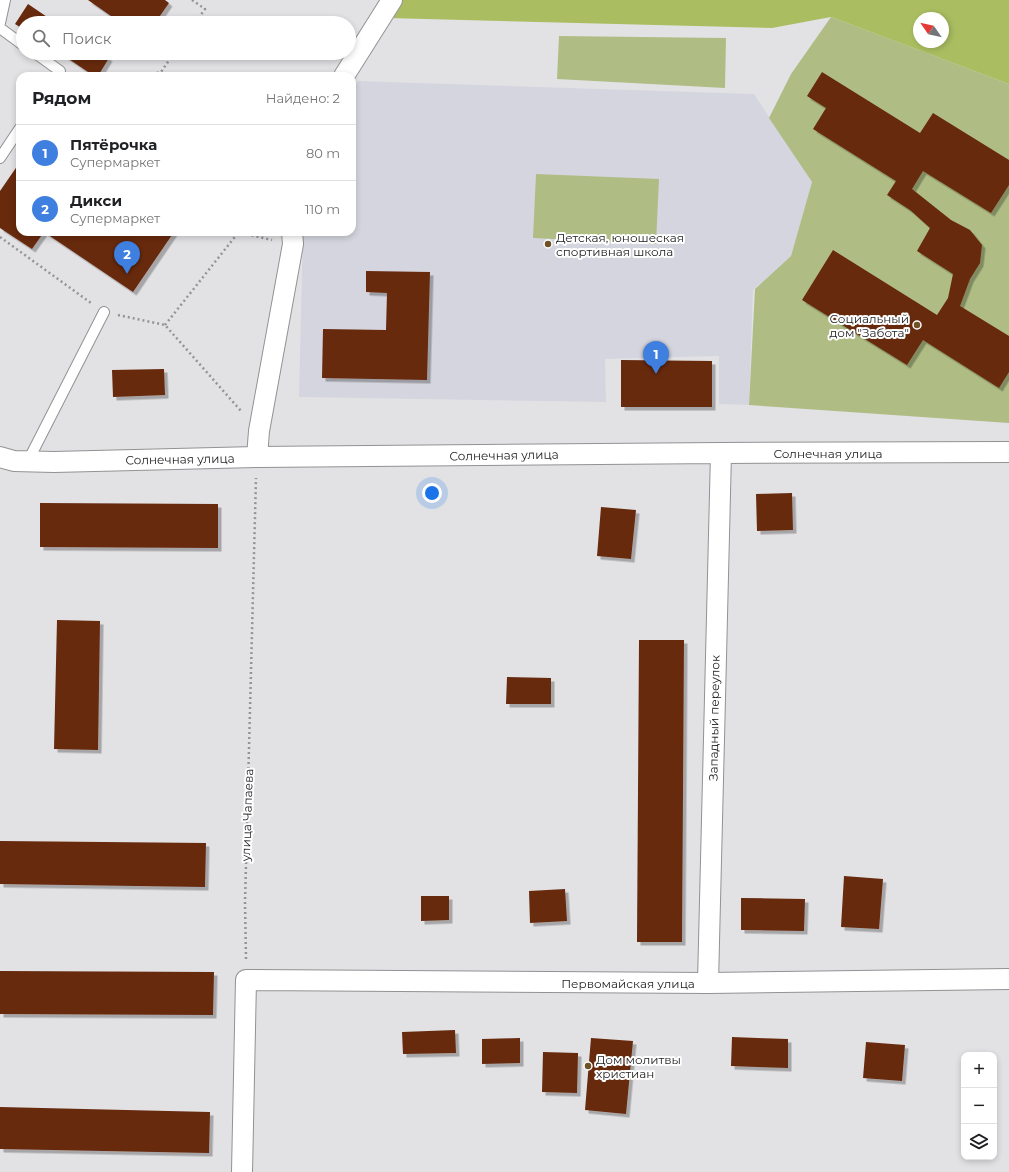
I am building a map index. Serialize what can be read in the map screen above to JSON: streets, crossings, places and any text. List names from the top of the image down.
{
  "streets": {
    "street": ["Солнечная улица", "Западный переулок", "Первомайская улица"],
    "path": ["улица Чапаева"]
  },
  "crossings": [
    ["Солнечная улица", "Западный переулок"],
    ["Солнечная улица", "улица Чапаева"],
    ["Западный переулок", "Первомайская улица"],
    ["улица Чапаева", "Первомайская улица"]
  ],
  "places": ["Детская, юношеская спортивная школа", "Социальный дом \"Забота\"", "Дом молитвы христиан"],
  "north": "top left",
  "page": {
    "search": "Поиск",
    "heading": ["Рядом", "Найдено: 2"],
    "list": [
      {
        "mark": "1",
        "name": "Пятёрочка",
        "note": "Супермаркет",
        "value": "80 m"
      },
      {
        "mark": "2",
        "name": "Дикси",
        "note": "Супермаркет",
        "value": "110 m"
      }
    ],
    "pins": ["2", "1"],
    "map_buttons": ["+", "−"]
  }
}
